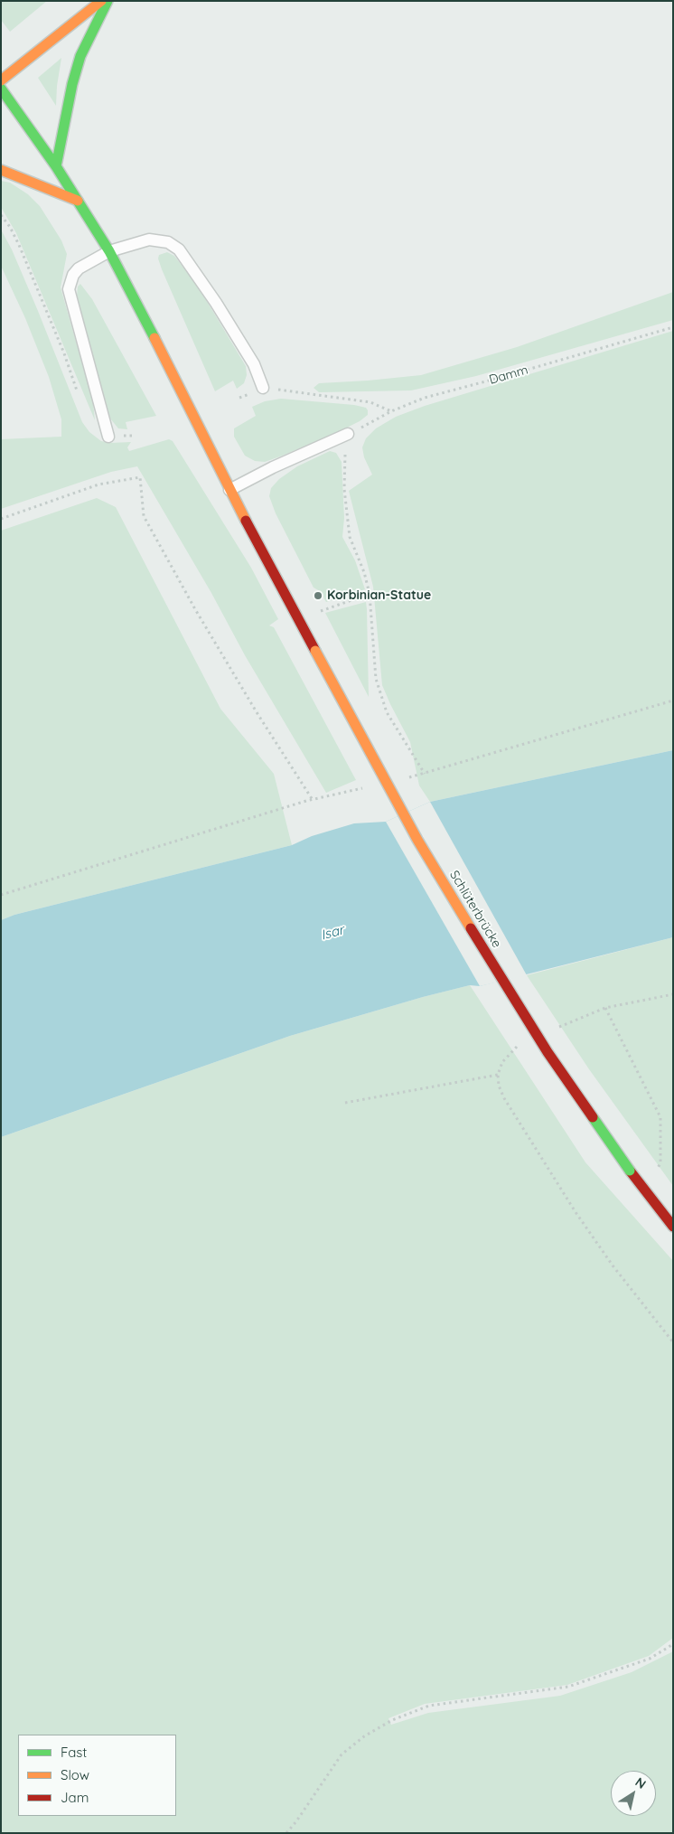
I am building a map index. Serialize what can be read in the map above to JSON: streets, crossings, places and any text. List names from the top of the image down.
{
  "streets": {
    "main road": ["Schlüterbrücke"],
    "path": ["Damm"]
  },
  "water": ["Isar"],
  "places": ["Korbinian-Statue"],
  "legend": ["Fast", "Slow", "Jam"],
  "north": "top right"
}
